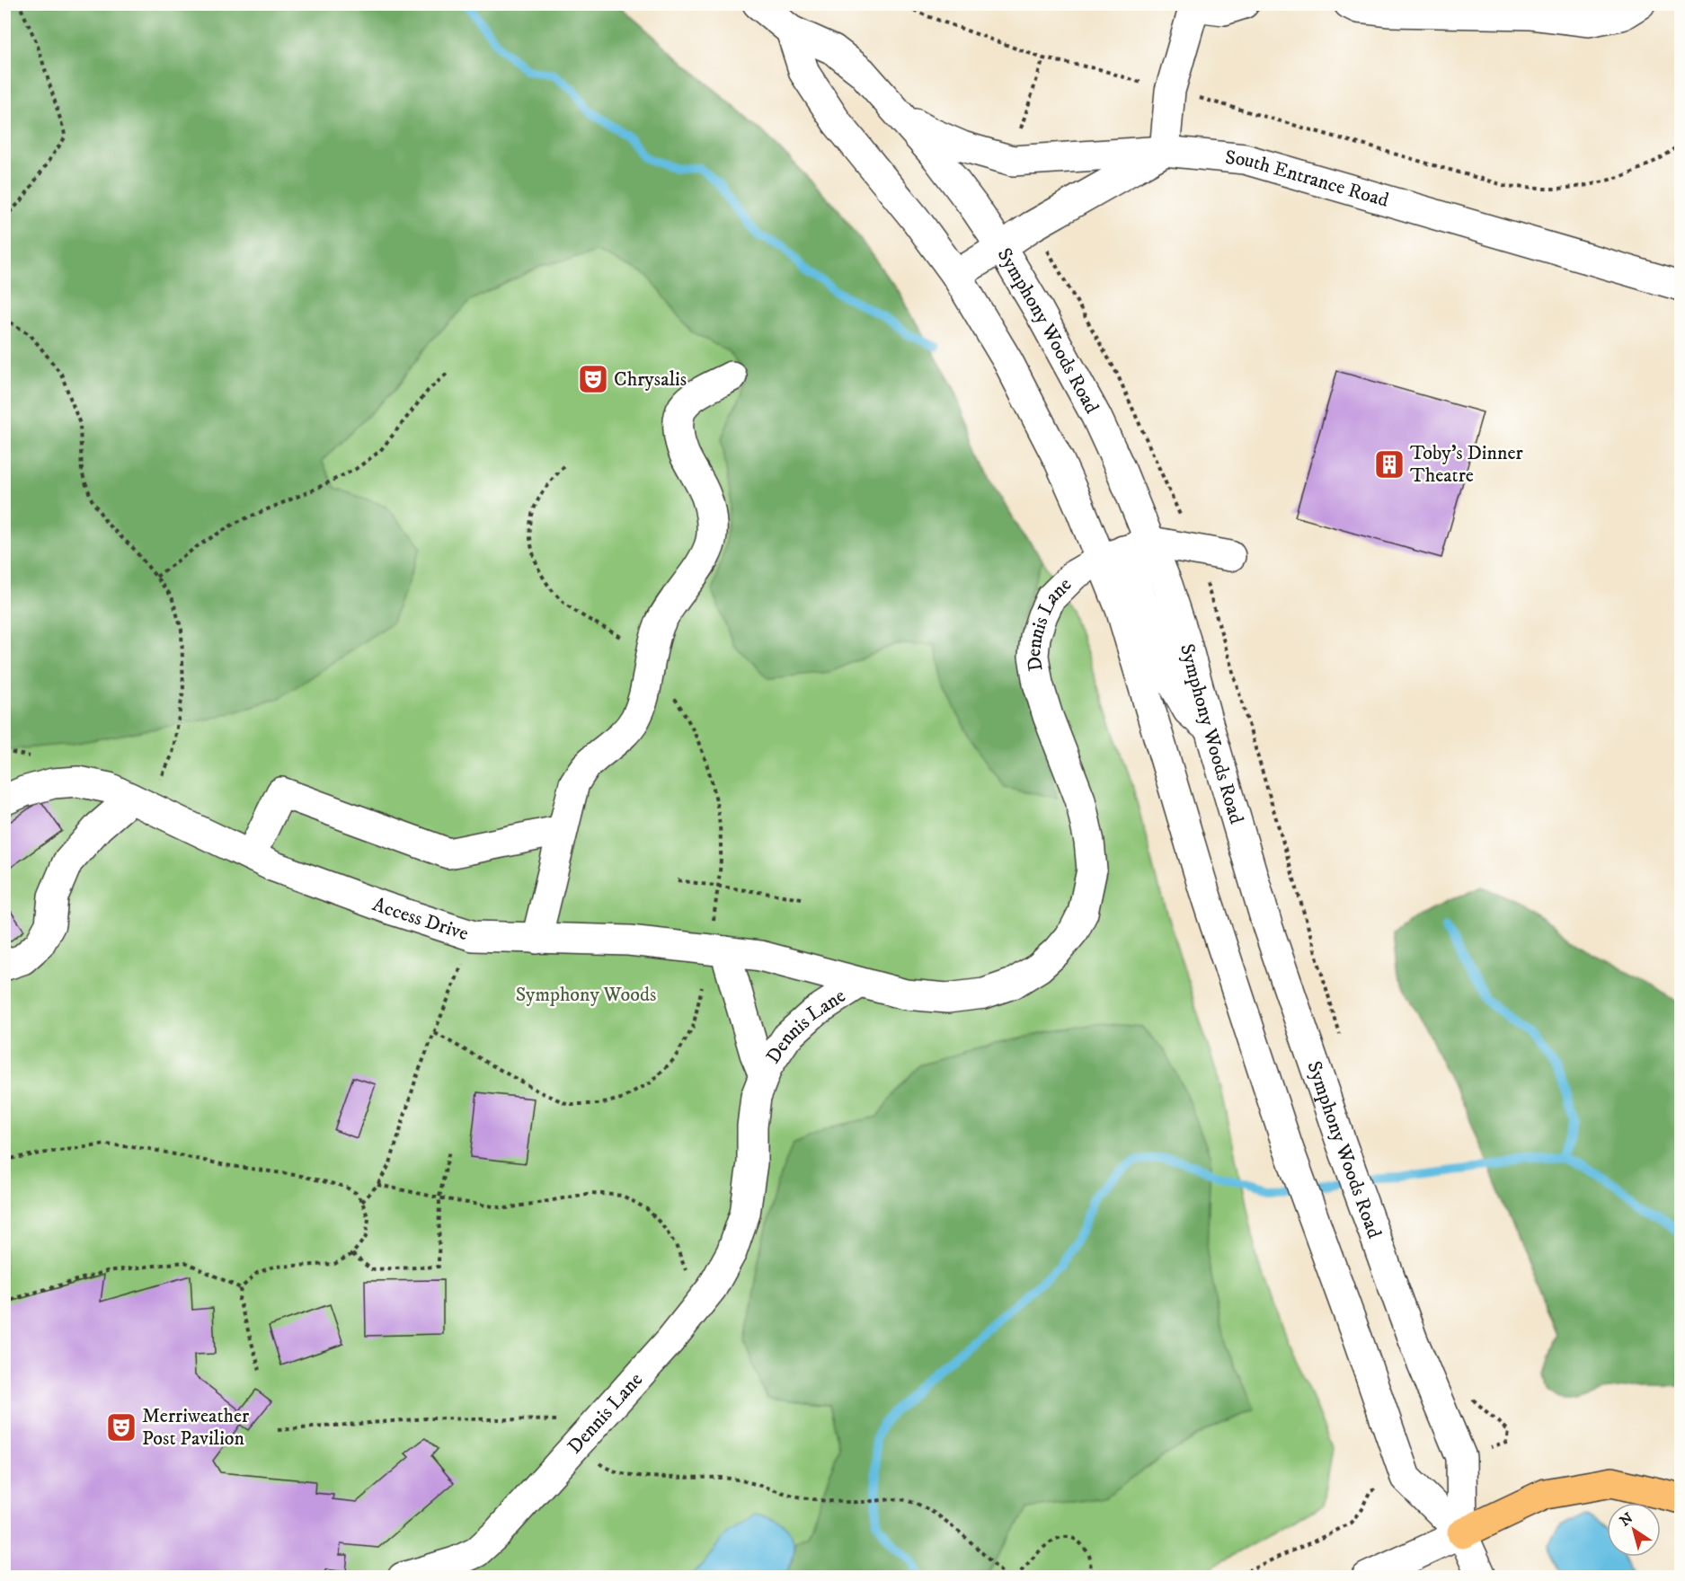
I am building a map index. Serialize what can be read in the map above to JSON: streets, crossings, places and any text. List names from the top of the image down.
{
  "streets": {
    "street": [
      "South Entrance Road",
      "Symphony Woods Road",
      "Dennis Lane",
      "Access Drive"
    ]
  },
  "crossings": [
    ["South Entrance Road", "Symphony Woods Road"],
    ["Symphony Woods Road", "Dennis Lane"],
    ["Dennis Lane", "Access Drive"]
  ],
  "parks": ["Symphony Woods"],
  "places": {
    "theatre": ["Chrysalis", "Merriweather Post Pavilion"],
    "building": ["Toby's Dinner Theatre"]
  },
  "north": "top left"
}
